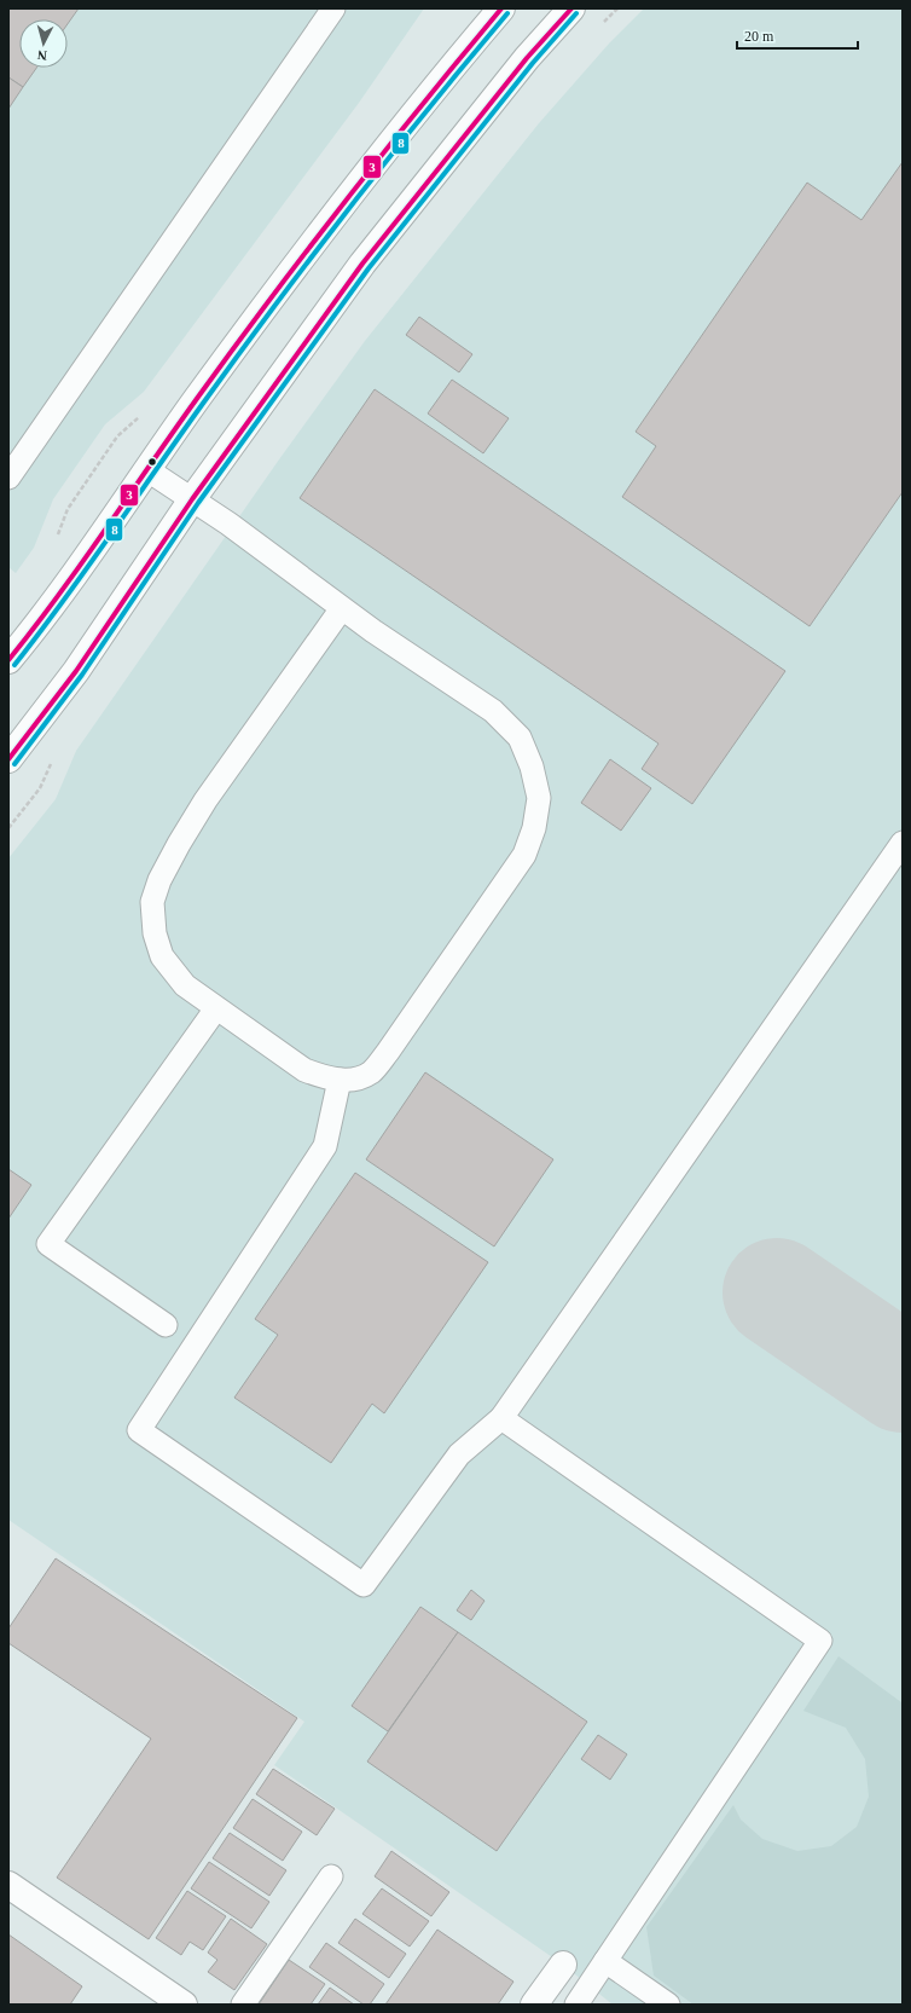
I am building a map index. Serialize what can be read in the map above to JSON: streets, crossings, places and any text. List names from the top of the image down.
{
  "lines": ["transit line 3", "transit line 8"],
  "scale_bar": "20 m",
  "north": "bottom"
}
